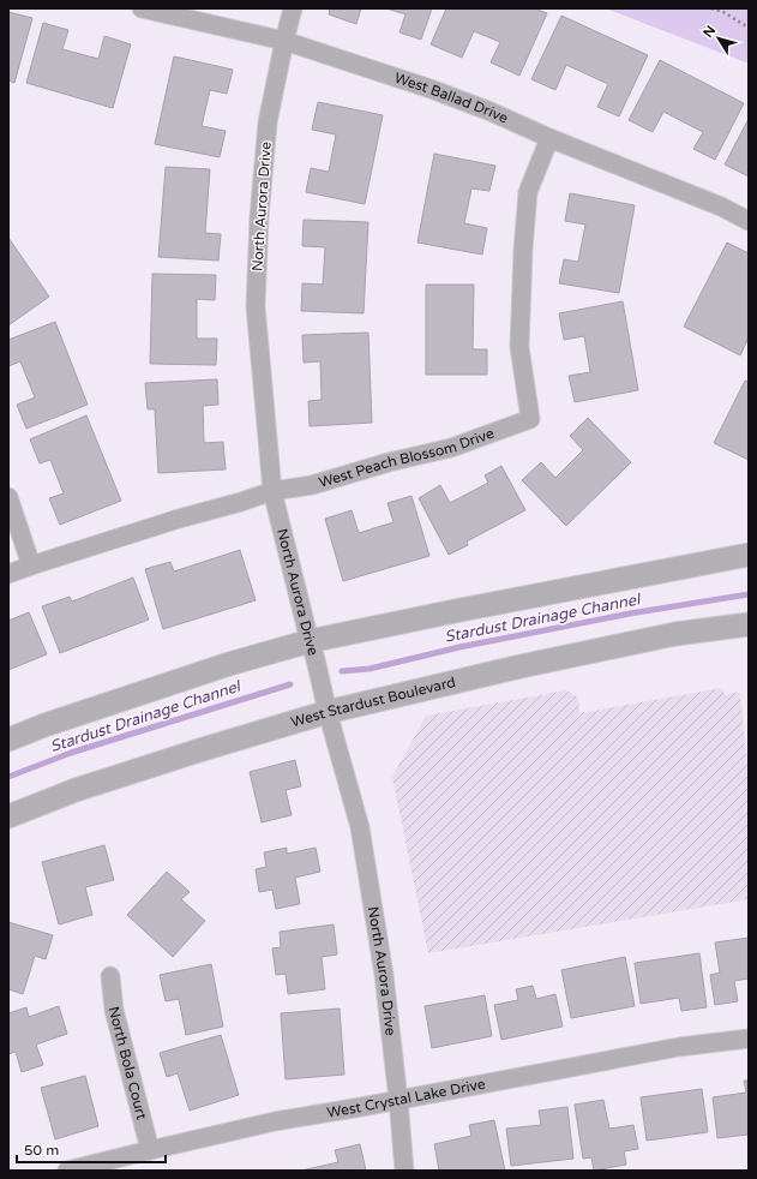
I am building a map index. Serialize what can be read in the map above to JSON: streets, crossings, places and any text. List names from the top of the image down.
{
  "streets": {
    "street": [
      "West Ballad Drive",
      "North Aurora Drive",
      "West Peach Blossom Drive",
      "West Stardust Boulevard",
      "North Bola Court",
      "West Crystal Lake Drive"
    ]
  },
  "crossings": [
    ["West Ballad Drive", "North Aurora Drive"],
    ["West Ballad Drive", "West Peach Blossom Drive"],
    ["North Aurora Drive", "West Peach Blossom Drive"],
    ["North Aurora Drive", "West Stardust Boulevard"],
    ["North Aurora Drive", "West Crystal Lake Drive"],
    ["North Bola Court", "West Crystal Lake Drive"]
  ],
  "water": ["Stardust Drainage Channel"],
  "scale_bar": "50 m",
  "north": "top left"
}
